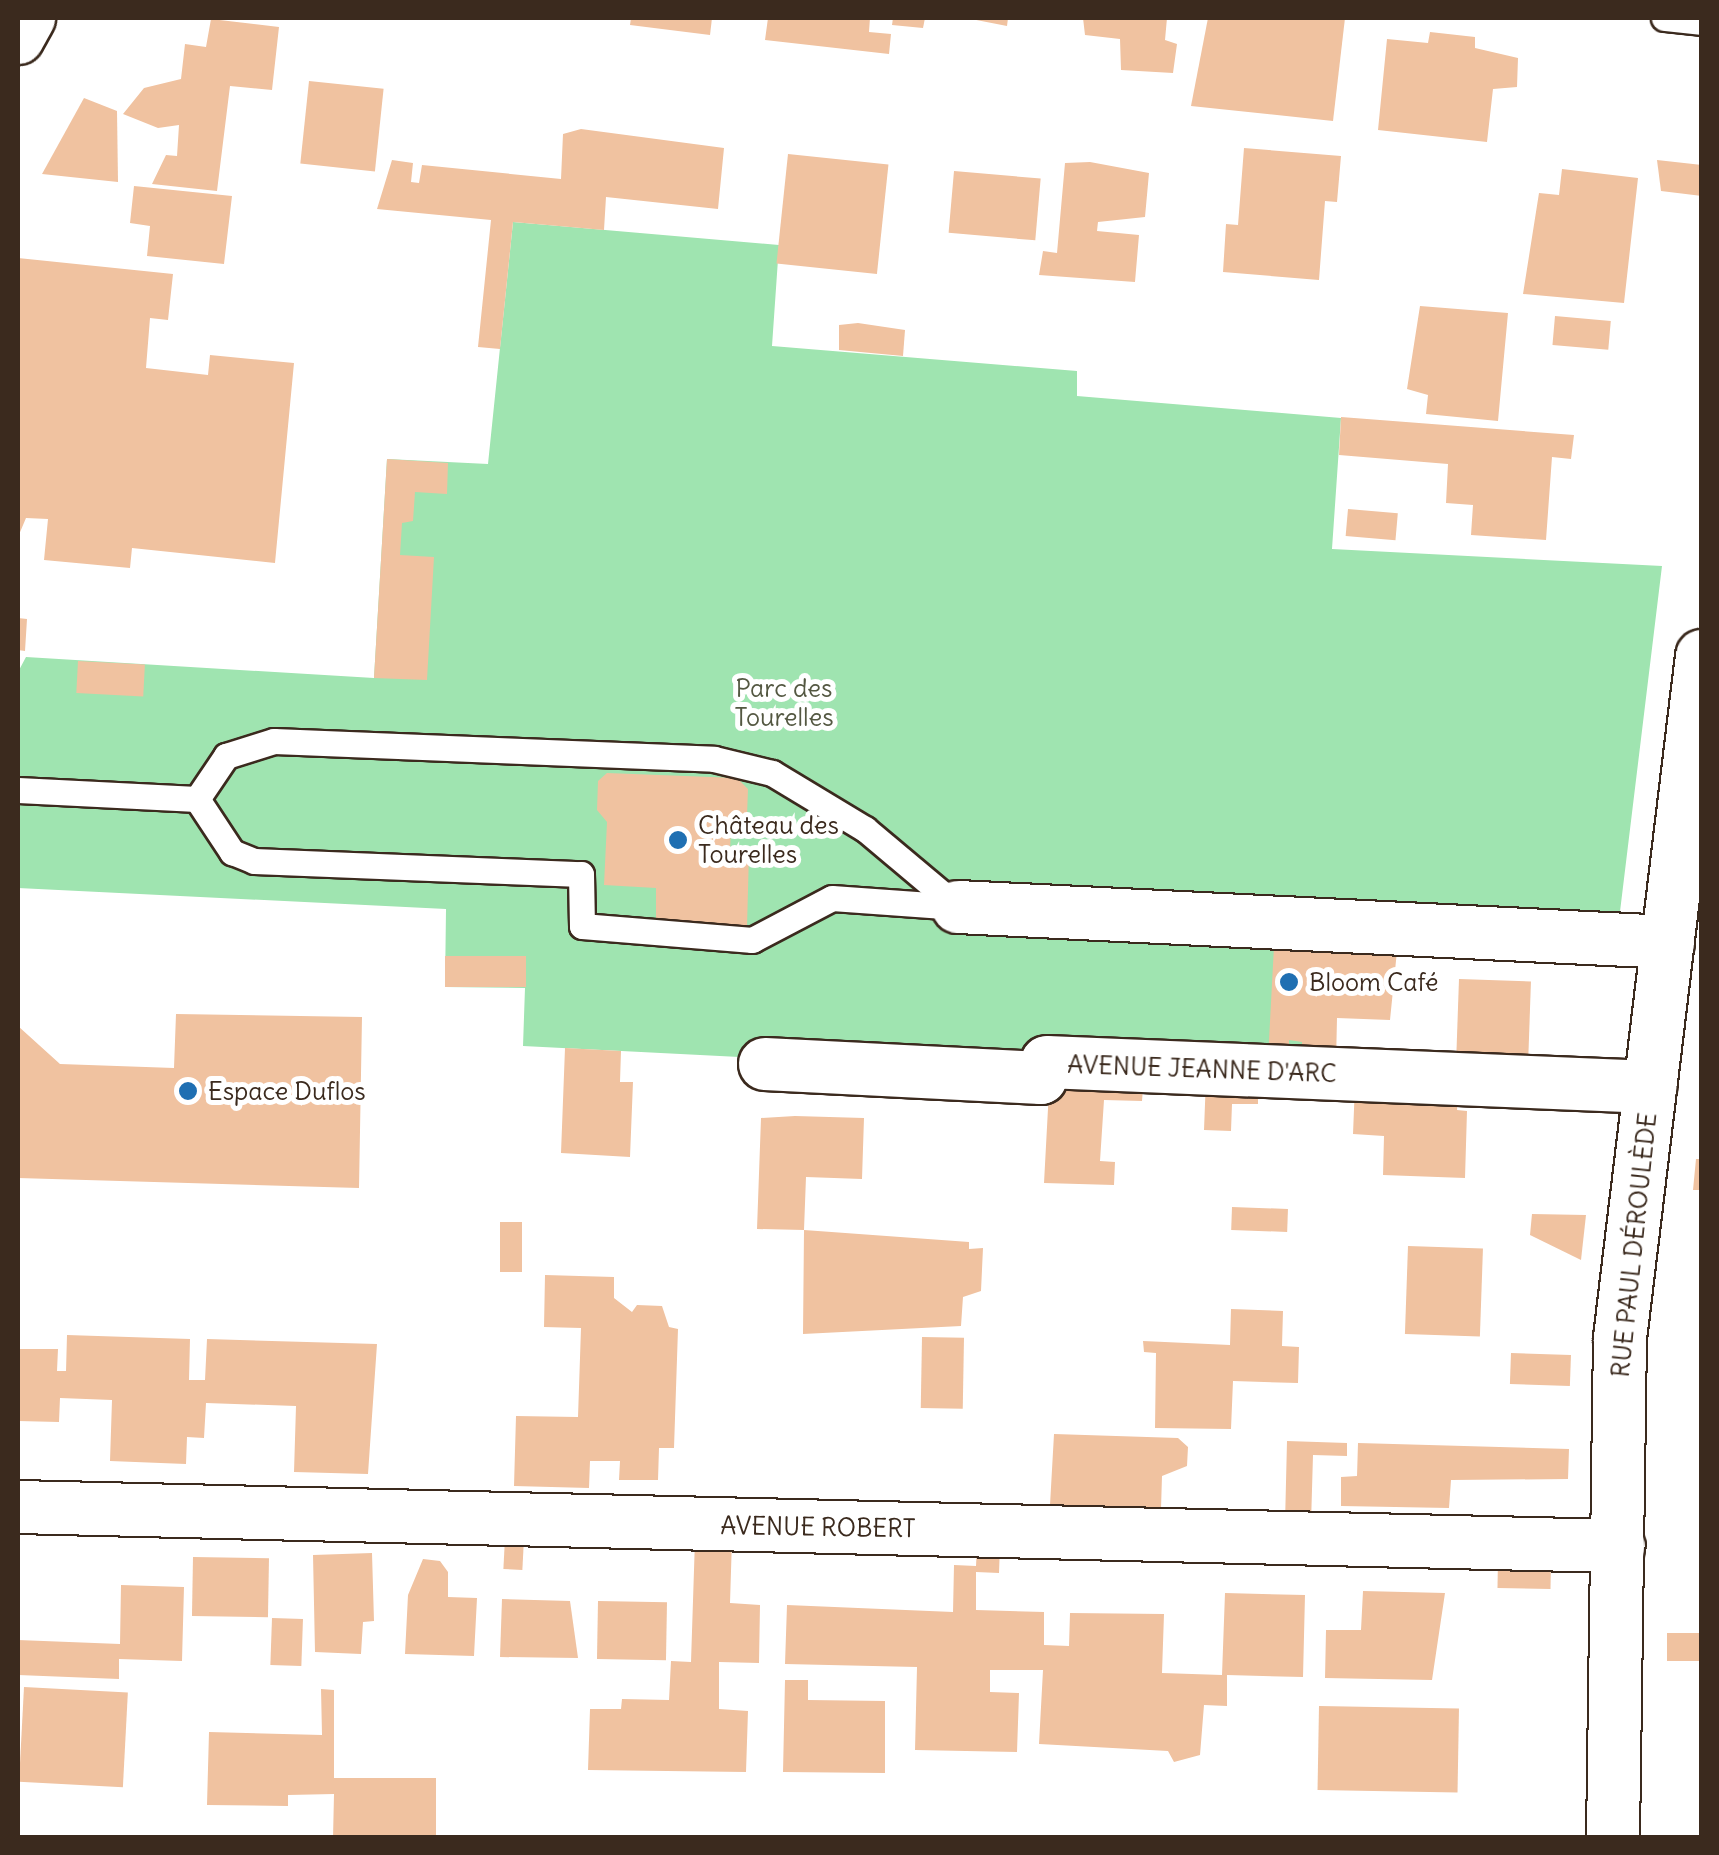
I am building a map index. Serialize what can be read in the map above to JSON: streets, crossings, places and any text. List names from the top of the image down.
{
  "streets": {
    "street": ["AVENUE JEANNE D'ARC", "RUE PAUL DÉROULÈDE", "AVENUE ROBERT"]
  },
  "crossings": [
    ["AVENUE JEANNE D'ARC", "RUE PAUL DÉROULÈDE"],
    ["RUE PAUL DÉROULÈDE", "AVENUE ROBERT"]
  ],
  "parks": ["Parc des Tourelles"],
  "places": ["Château des Tourelles", "Bloom Café", "Espace Duflos"]
}
